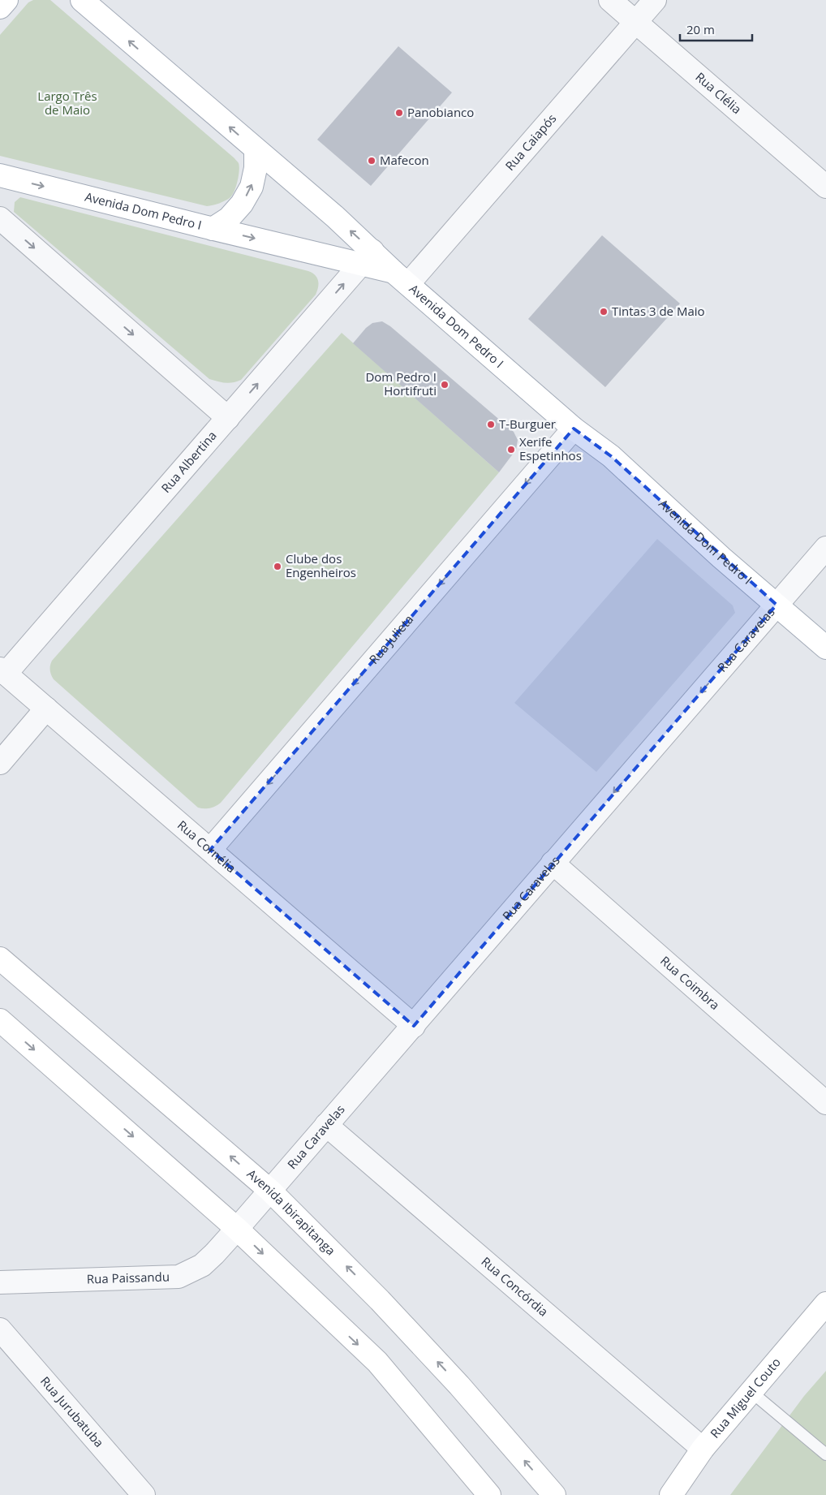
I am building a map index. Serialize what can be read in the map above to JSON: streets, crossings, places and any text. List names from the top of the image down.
{
  "streets": {
    "street": [
      "Rua Clélia",
      "Rua Caiapós",
      "Avenida Dom Pedro I",
      "Rua Albertina",
      "Rua Julieta",
      "Rua Caravelas",
      "Rua Cornélia",
      "Rua Coimbra",
      "Avenida Ibirapitanga",
      "Rua Paissandu",
      "Rua Concórdia",
      "Rua Miguel Couto",
      "Rua Jurubatuba"
    ]
  },
  "crossings": [
    ["Rua Clélia", "Rua Caiapós"],
    ["Rua Caiapós", "Avenida Dom Pedro I"],
    ["Avenida Dom Pedro I", "Rua Albertina"],
    ["Avenida Dom Pedro I", "Rua Julieta"],
    ["Avenida Dom Pedro I", "Rua Caravelas"],
    ["Rua Albertina", "Rua Cornélia"],
    ["Rua Julieta", "Rua Cornélia"],
    ["Rua Caravelas", "Rua Cornélia"],
    ["Rua Caravelas", "Rua Coimbra"],
    ["Rua Caravelas", "Avenida Ibirapitanga"],
    ["Rua Caravelas", "Rua Paissandu"],
    ["Rua Caravelas", "Rua Concórdia"],
    ["Rua Concórdia", "Rua Miguel Couto"]
  ],
  "one_way": ["Avenida Dom Pedro I", "Rua Julieta", "Rua Caravelas"],
  "parks": ["Largo Três de Maio"],
  "places": [
    "Panobianco",
    "Mafecon",
    "Tintas 3 de Maio",
    "Dom Pedro I Hortifruti",
    "T-Burguer",
    "Xerife Espetinhos",
    "Clube dos Engenheiros"
  ],
  "scale_bar": "20 m"
}
